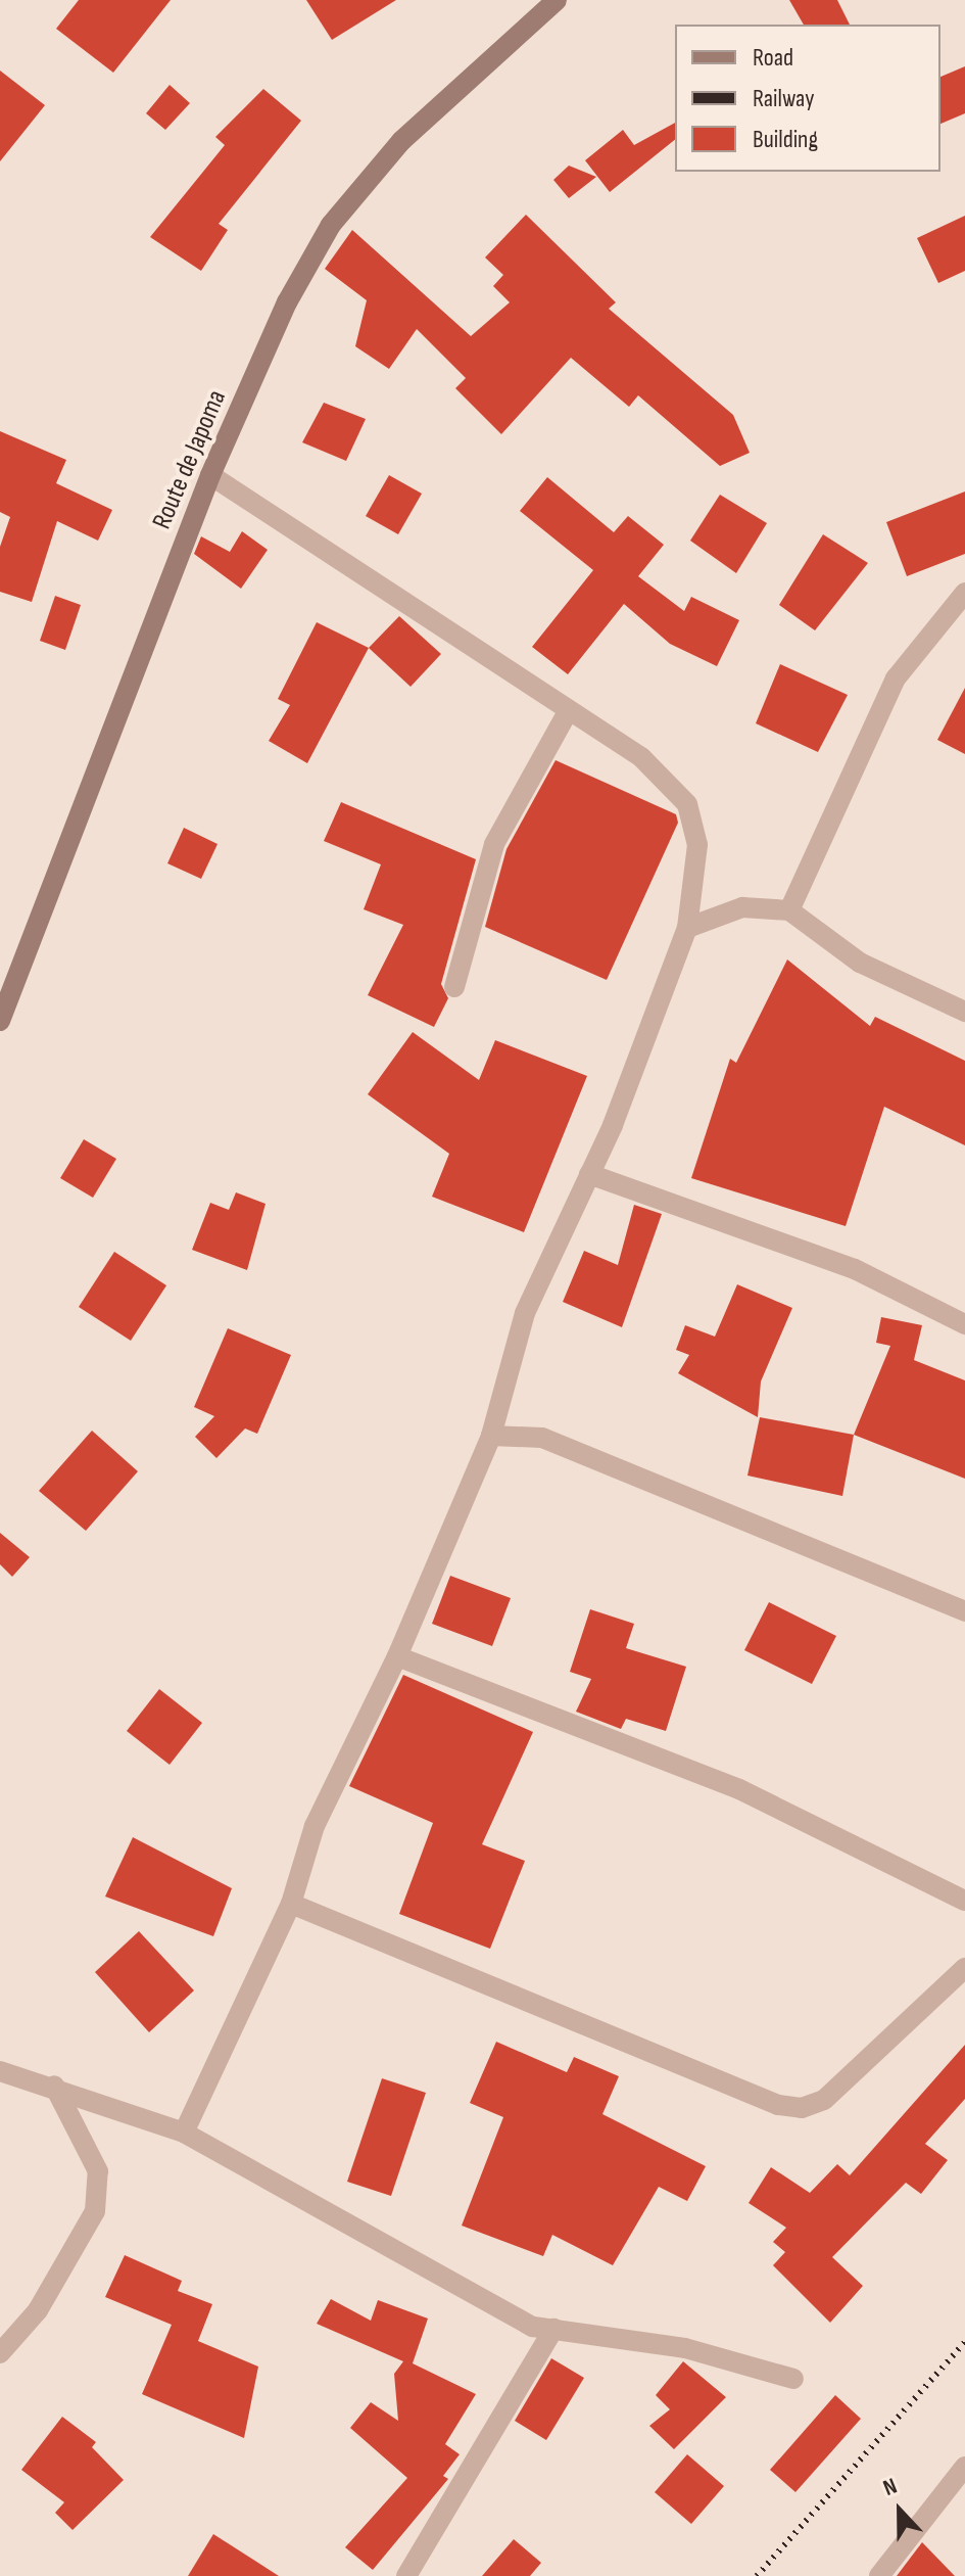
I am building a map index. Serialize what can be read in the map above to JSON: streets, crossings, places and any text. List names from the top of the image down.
{
  "streets": {
    "street": ["Route de Japoma"]
  },
  "legend": ["Road", "Railway", "Building"],
  "north": "top"
}
